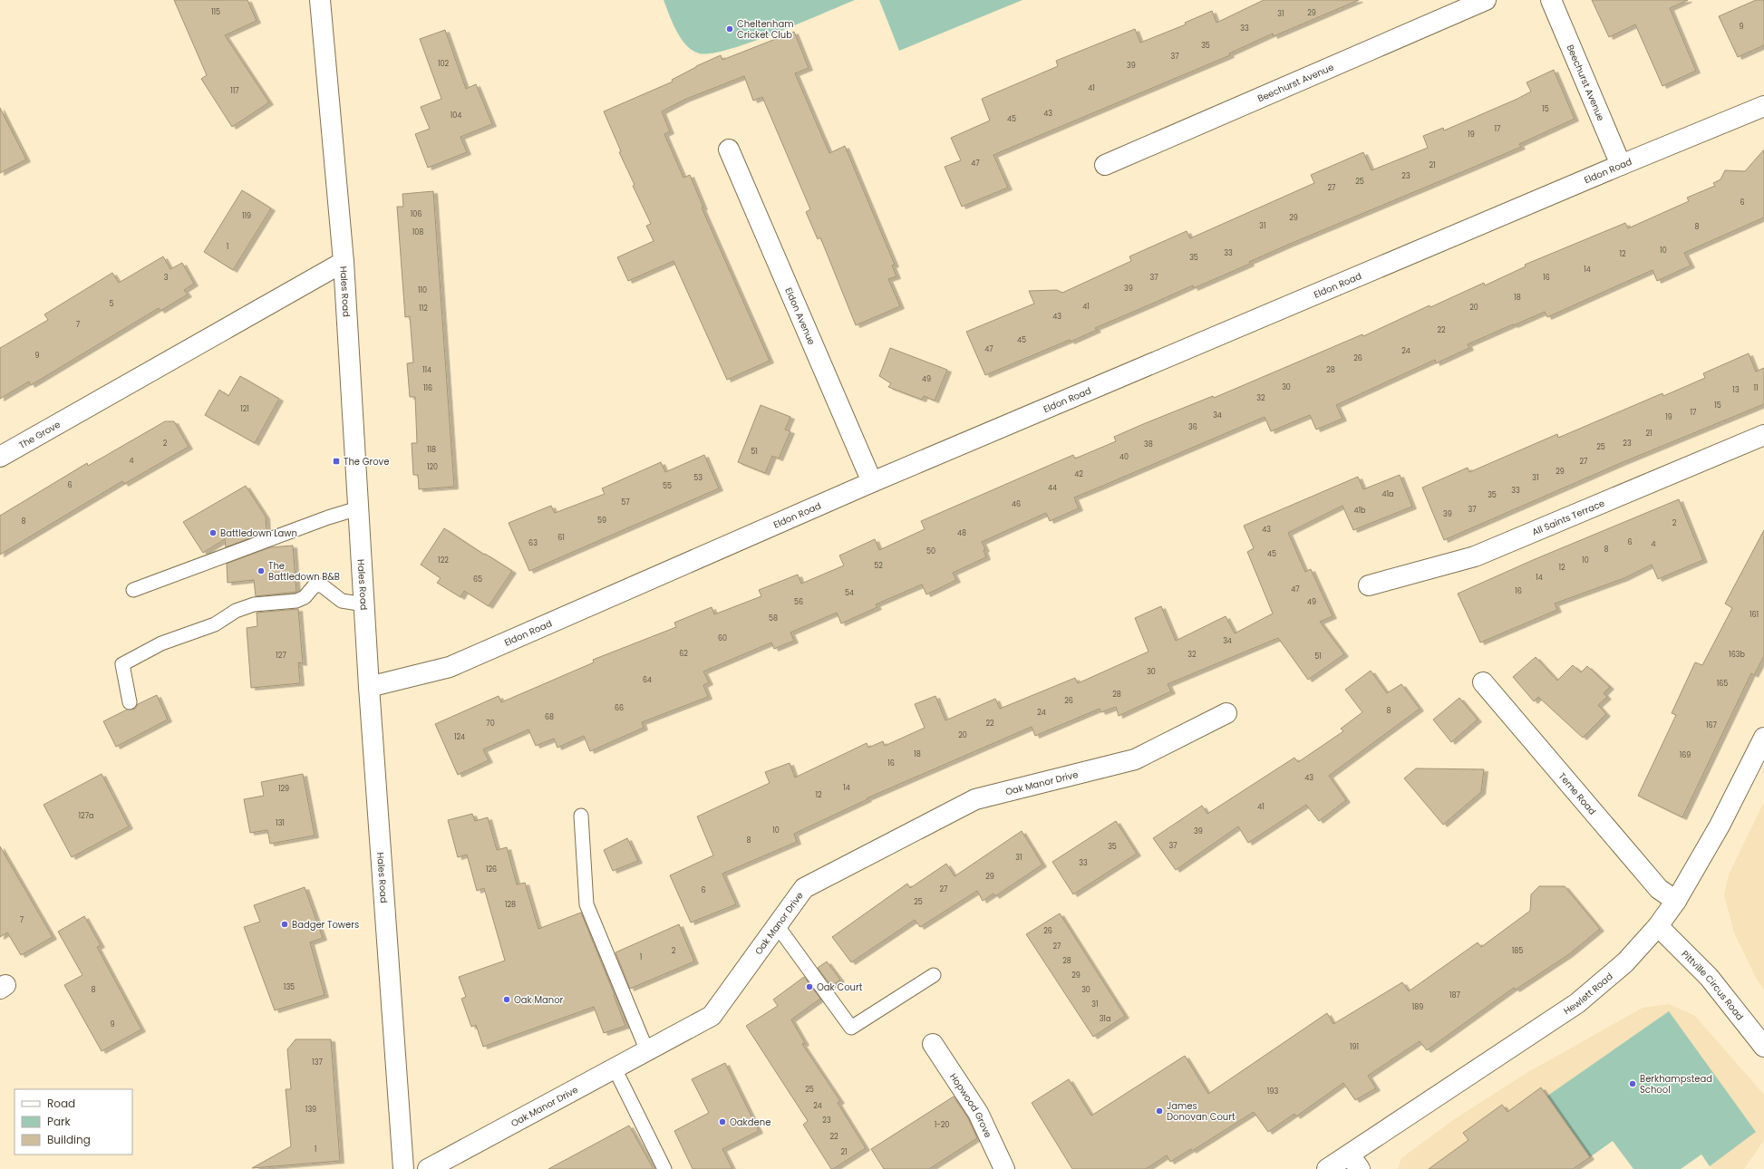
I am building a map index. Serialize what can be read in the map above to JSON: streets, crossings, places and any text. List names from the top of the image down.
{
  "streets": {
    "street": [
      "Beechurst Avenue",
      "Eldon Road",
      "Hales Road",
      "Eldon Avenue",
      "The Grove",
      "All Saints Terrace",
      "Oak Manor Drive",
      "Teme Road",
      "Pittville Circus Road",
      "Hewlett Road",
      "Hopwood Grove"
    ]
  },
  "crossings": [
    ["Beechurst Avenue", "Eldon Road"],
    ["Eldon Road", "Hales Road"],
    ["Eldon Road", "Eldon Avenue"],
    ["Hales Road", "The Grove"],
    ["Teme Road", "Hewlett Road"],
    ["Pittville Circus Road", "Hewlett Road"]
  ],
  "places": {
    "other": [
      "Cheltenham Cricket Club",
      "Battledown Lawn",
      "The Battledown B&B",
      "Badger Towers",
      "Oak Court",
      "Oak Manor",
      "Berkhampstead School",
      "James Donovan Court",
      "Oakdene"
    ],
    "transit": ["The Grove"]
  },
  "house_numbers": [
    "115",
    "29",
    "31",
    "9",
    "33",
    "35",
    "37",
    "102",
    "39",
    "41",
    "117",
    "15",
    "43",
    "104",
    "45",
    "17",
    "19",
    "47",
    "21",
    "23",
    "25",
    "27",
    "6",
    "106",
    "119",
    "29",
    "31",
    "8",
    "108",
    "1",
    "10",
    "33",
    "12",
    "35",
    "14",
    "3",
    "37",
    "16",
    "39",
    "110",
    "18",
    "5",
    "41",
    "20",
    "112",
    "43",
    "7",
    "22",
    "45",
    "47",
    "24",
    "9",
    "26",
    "114",
    "28",
    "49",
    "30",
    "116",
    "11",
    "13",
    "32",
    "15",
    "121",
    "17",
    "34",
    "19",
    "36",
    "21",
    "2",
    "23",
    "38",
    "25",
    "118",
    "51",
    "40",
    "4",
    "27",
    "120",
    "29",
    "42",
    "53",
    "31",
    "6",
    "55",
    "44",
    "33",
    "41a",
    "35",
    "57",
    "46",
    "37",
    "41b",
    "39",
    "59",
    "8",
    "2",
    "43",
    "48",
    "61",
    "6",
    "63",
    "4",
    "8",
    "50",
    "45",
    "122",
    "10",
    "52",
    "12",
    "14",
    "65",
    "47",
    "16",
    "54",
    "56",
    "49",
    "161",
    "58",
    "60",
    "34",
    "62",
    "32",
    "163b",
    "127",
    "51",
    "30",
    "64",
    "165",
    "28",
    "26",
    "66",
    "8",
    "24",
    "68",
    "70",
    "22",
    "167",
    "20",
    "124",
    "18",
    "169",
    "16",
    "43",
    "14",
    "129",
    "12",
    "41",
    "127a",
    "131",
    "10",
    "39",
    "8",
    "37",
    "35",
    "31",
    "33",
    "126",
    "29",
    "27",
    "6",
    "25",
    "128",
    "7",
    "26",
    "27",
    "2",
    "185",
    "1",
    "28",
    "29",
    "135",
    "8",
    "30",
    "187",
    "31",
    "189",
    "31a",
    "9",
    "191",
    "137",
    "25",
    "193",
    "24",
    "139",
    "23",
    "1-20",
    "22",
    "1",
    "21"
  ],
  "legend": ["Road", "Park", "Building"]
}
